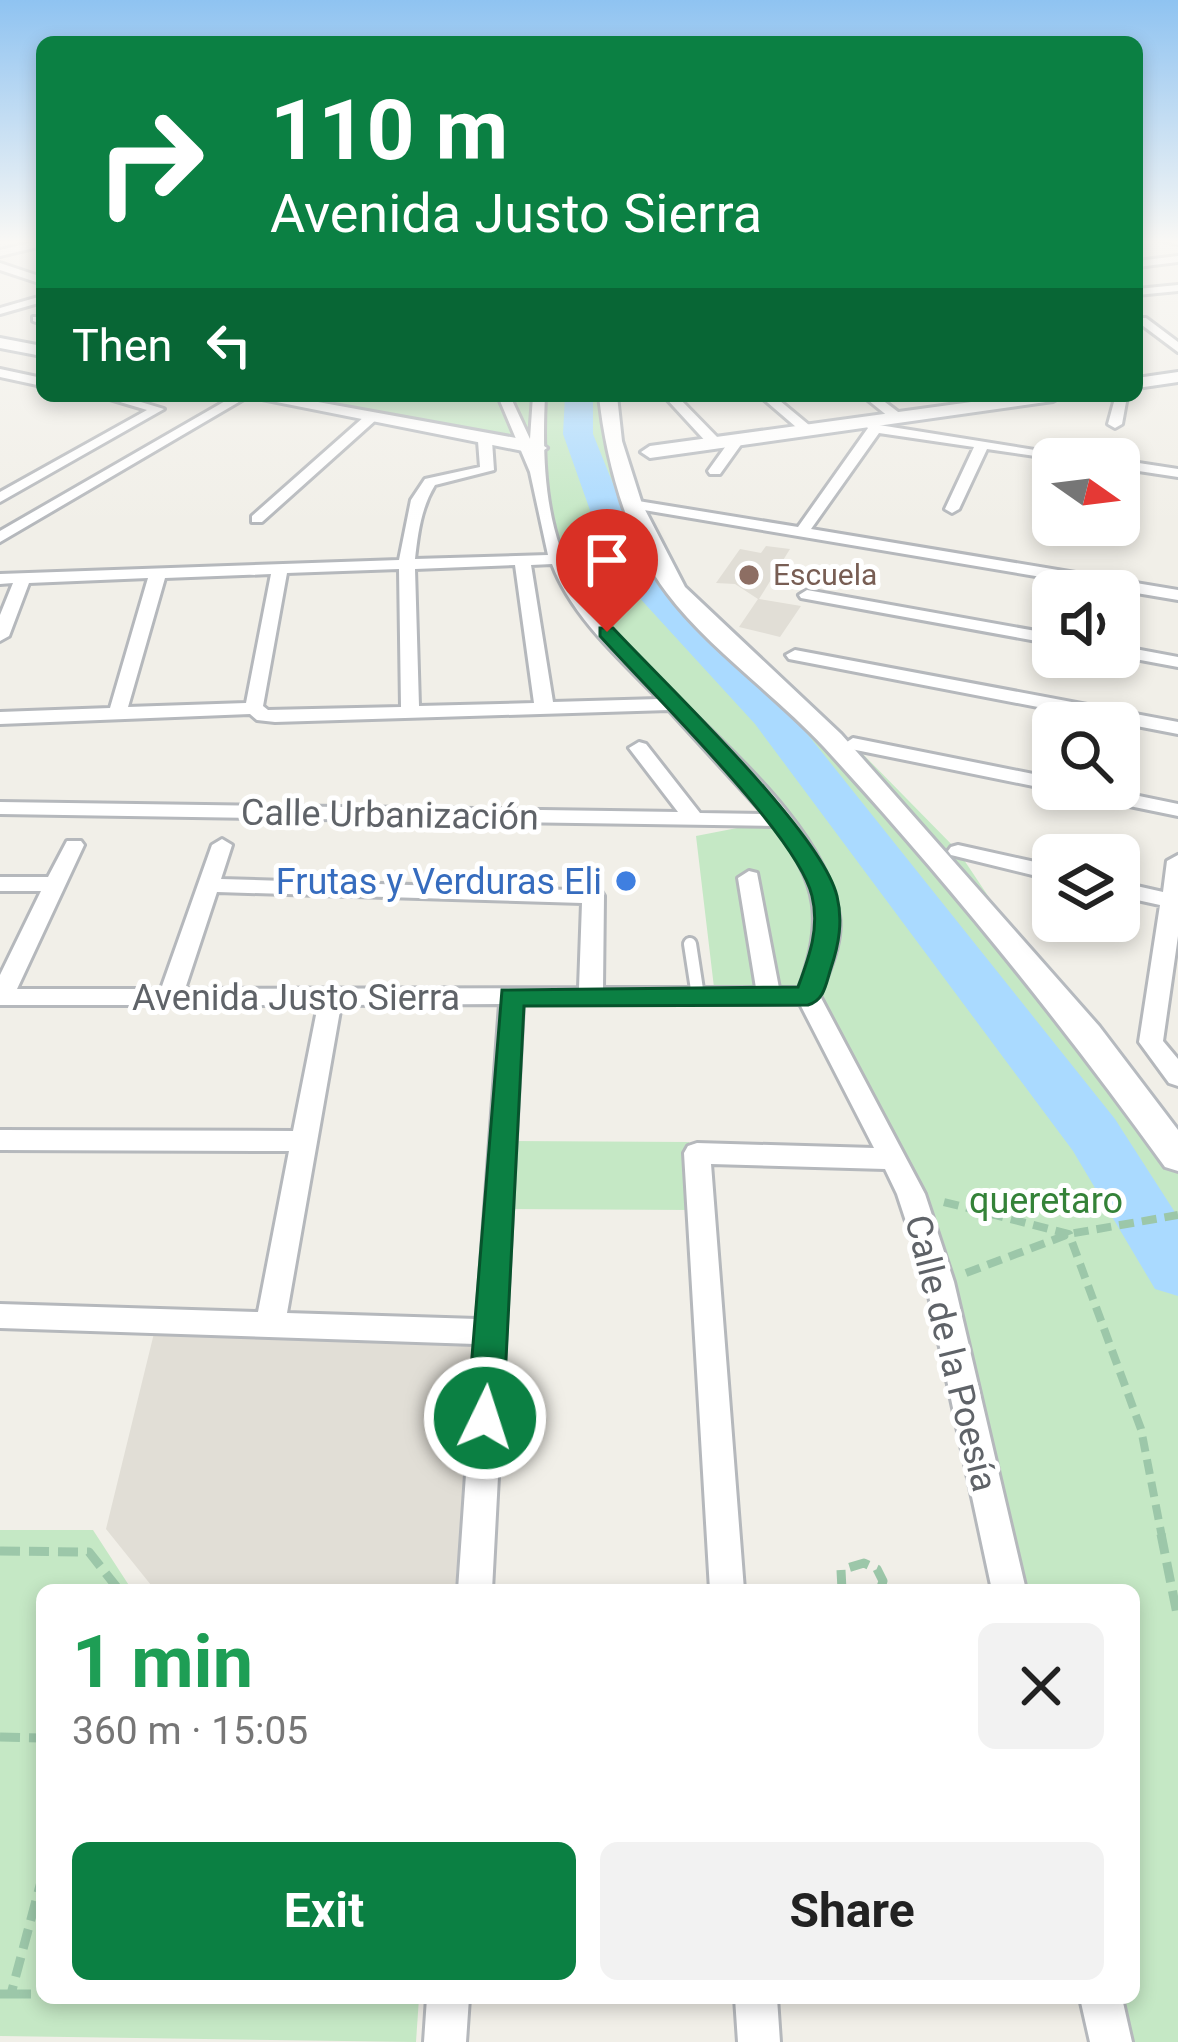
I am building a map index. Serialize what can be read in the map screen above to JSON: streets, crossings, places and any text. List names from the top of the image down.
{
  "streets": {
    "street": ["Calle Urbanización", "Avenida Justo Sierra", "Calle de la Poesía"]
  },
  "crossings": [
    ["Avenida Justo Sierra", "Calle de la Poesía"]
  ],
  "parks": ["queretaro"],
  "places": ["Escuela", "Frutas y Verduras Eli"],
  "north": "right",
  "page": {
    "turn": ["110 m", "Avenida Justo Sierra"],
    "then": "Then",
    "heading": ["1 min", "360 m · 15:05"],
    "buttons": ["Exit", "Share"]
  }
}
